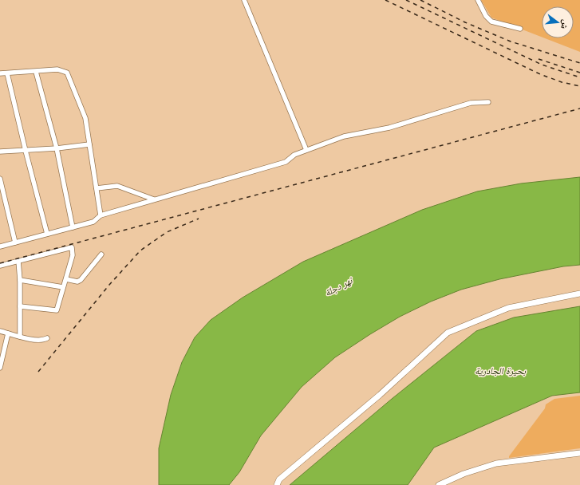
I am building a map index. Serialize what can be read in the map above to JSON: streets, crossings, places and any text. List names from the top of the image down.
{
  "water": ["نهر دجلة", "بحيرة الجادرية"],
  "north": "right"
}
